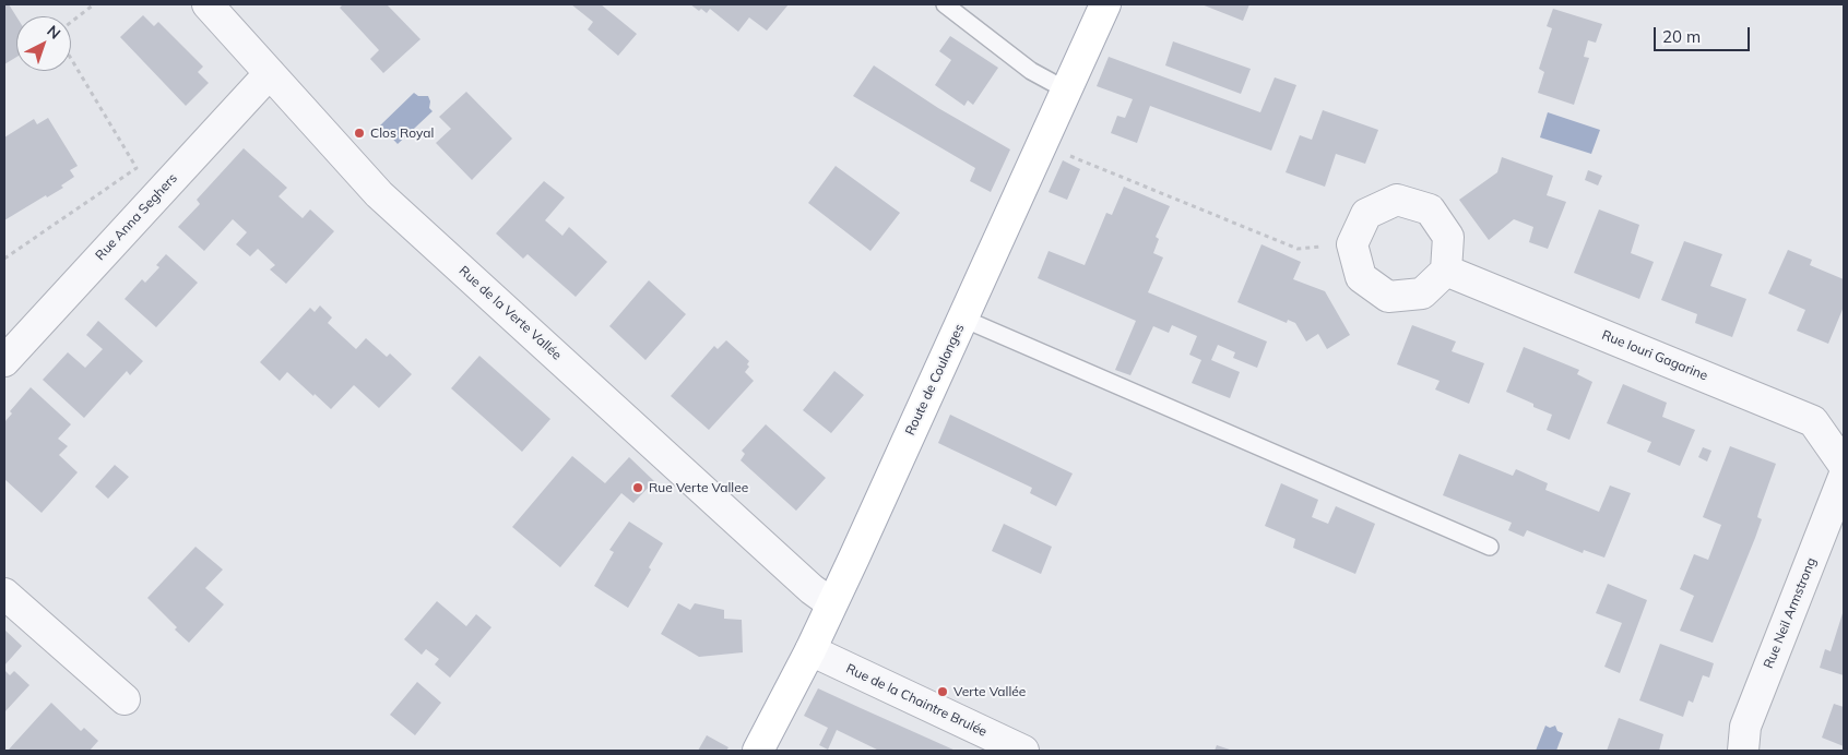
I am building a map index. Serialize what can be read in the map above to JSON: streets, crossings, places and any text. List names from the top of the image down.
{
  "streets": {
    "main road": ["Route de Coulonges"],
    "street": [
      "Rue Anna Seghers",
      "Rue de la Verte Vallée",
      "Rue Iouri Gagarine",
      "Rue Neil Armstrong",
      "Rue de la Chaintre Brulée"
    ]
  },
  "crossings": [
    ["Rue Anna Seghers", "Rue de la Verte Vallée"],
    ["Rue de la Verte Vallée", "Route de Coulonges"],
    ["Route de Coulonges", "Rue de la Chaintre Brulée"]
  ],
  "places": ["Clos Royal", "Rue Verte Vallee", "Verte Vallée"],
  "scale_bar": "20 m",
  "north": "top right"
}
